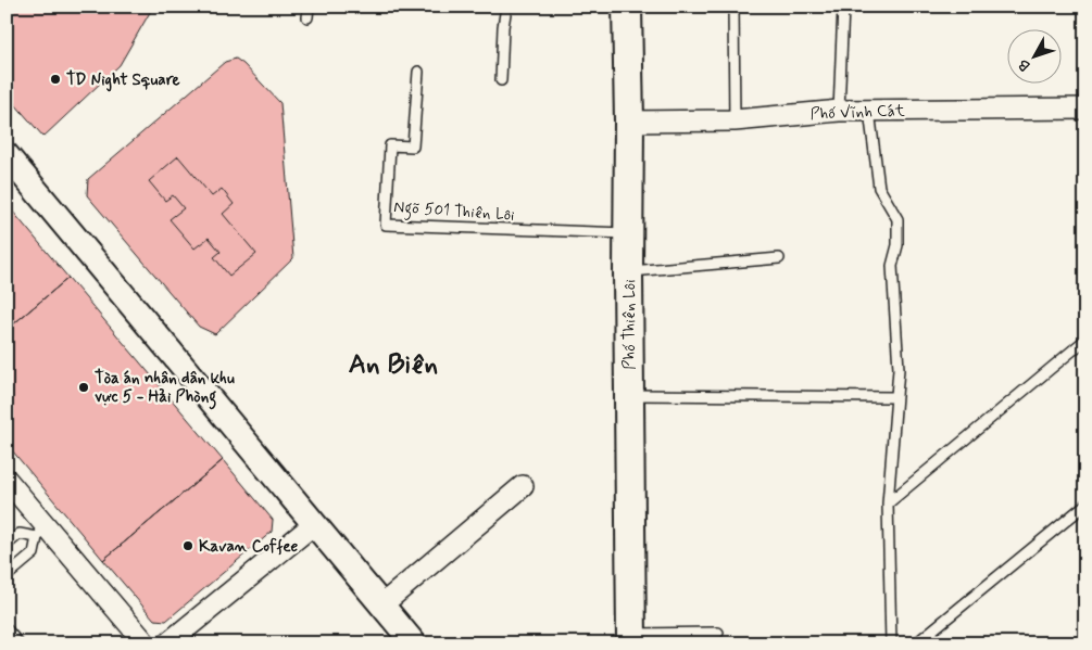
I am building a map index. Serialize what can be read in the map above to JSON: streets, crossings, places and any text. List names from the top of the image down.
{
  "streets": {
    "main road": ["Phố Thiên Lôi"],
    "street": ["Phố Vĩnh Cát"],
    "lane": ["Ngõ 501 Thiên Lôi"]
  },
  "crossings": [
    ["Phố Vĩnh Cát", "Phố Thiên Lôi"],
    ["Ngõ 501 Thiên Lôi", "Phố Thiên Lôi"]
  ],
  "districts": ["An Biên"],
  "places": ["TD Night Square", "Tòa án nhân dân khu vực 5 - Hải Phòng", "Kavan Coffee"],
  "north": "bottom left"
}
